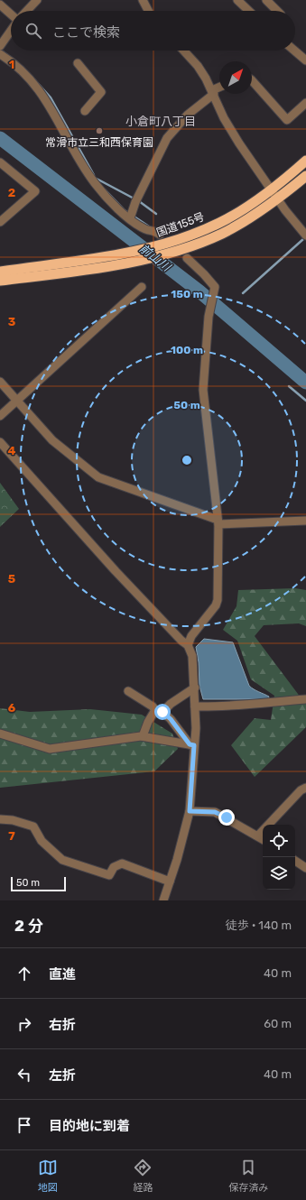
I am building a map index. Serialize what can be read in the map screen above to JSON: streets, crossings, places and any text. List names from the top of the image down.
{
  "streets": {
    "highway": ["国道155号"]
  },
  "districts": ["小倉町八丁目"],
  "water": ["前山川"],
  "places": ["常滑市立三和西保育園"],
  "scale_bar": "50 m",
  "north": "top right",
  "page": {
    "search": "ここで検索",
    "scale": "50 m",
    "heading": ["2 分", "徒歩 · 140 m"],
    "list": [
      ["直進", "40 m"],
      ["右折", "60 m"],
      ["左折", "40 m"],
      "目的地に到着"
    ],
    "nav": ["地図", "経路", "保存済み"]
  },
  "grid": {
    "rows": [
      "1",
      "2",
      "3",
      "4",
      "5",
      "6",
      "7"
    ]
  },
  "rings": ["150 m", "100 m", "50 m"]
}
